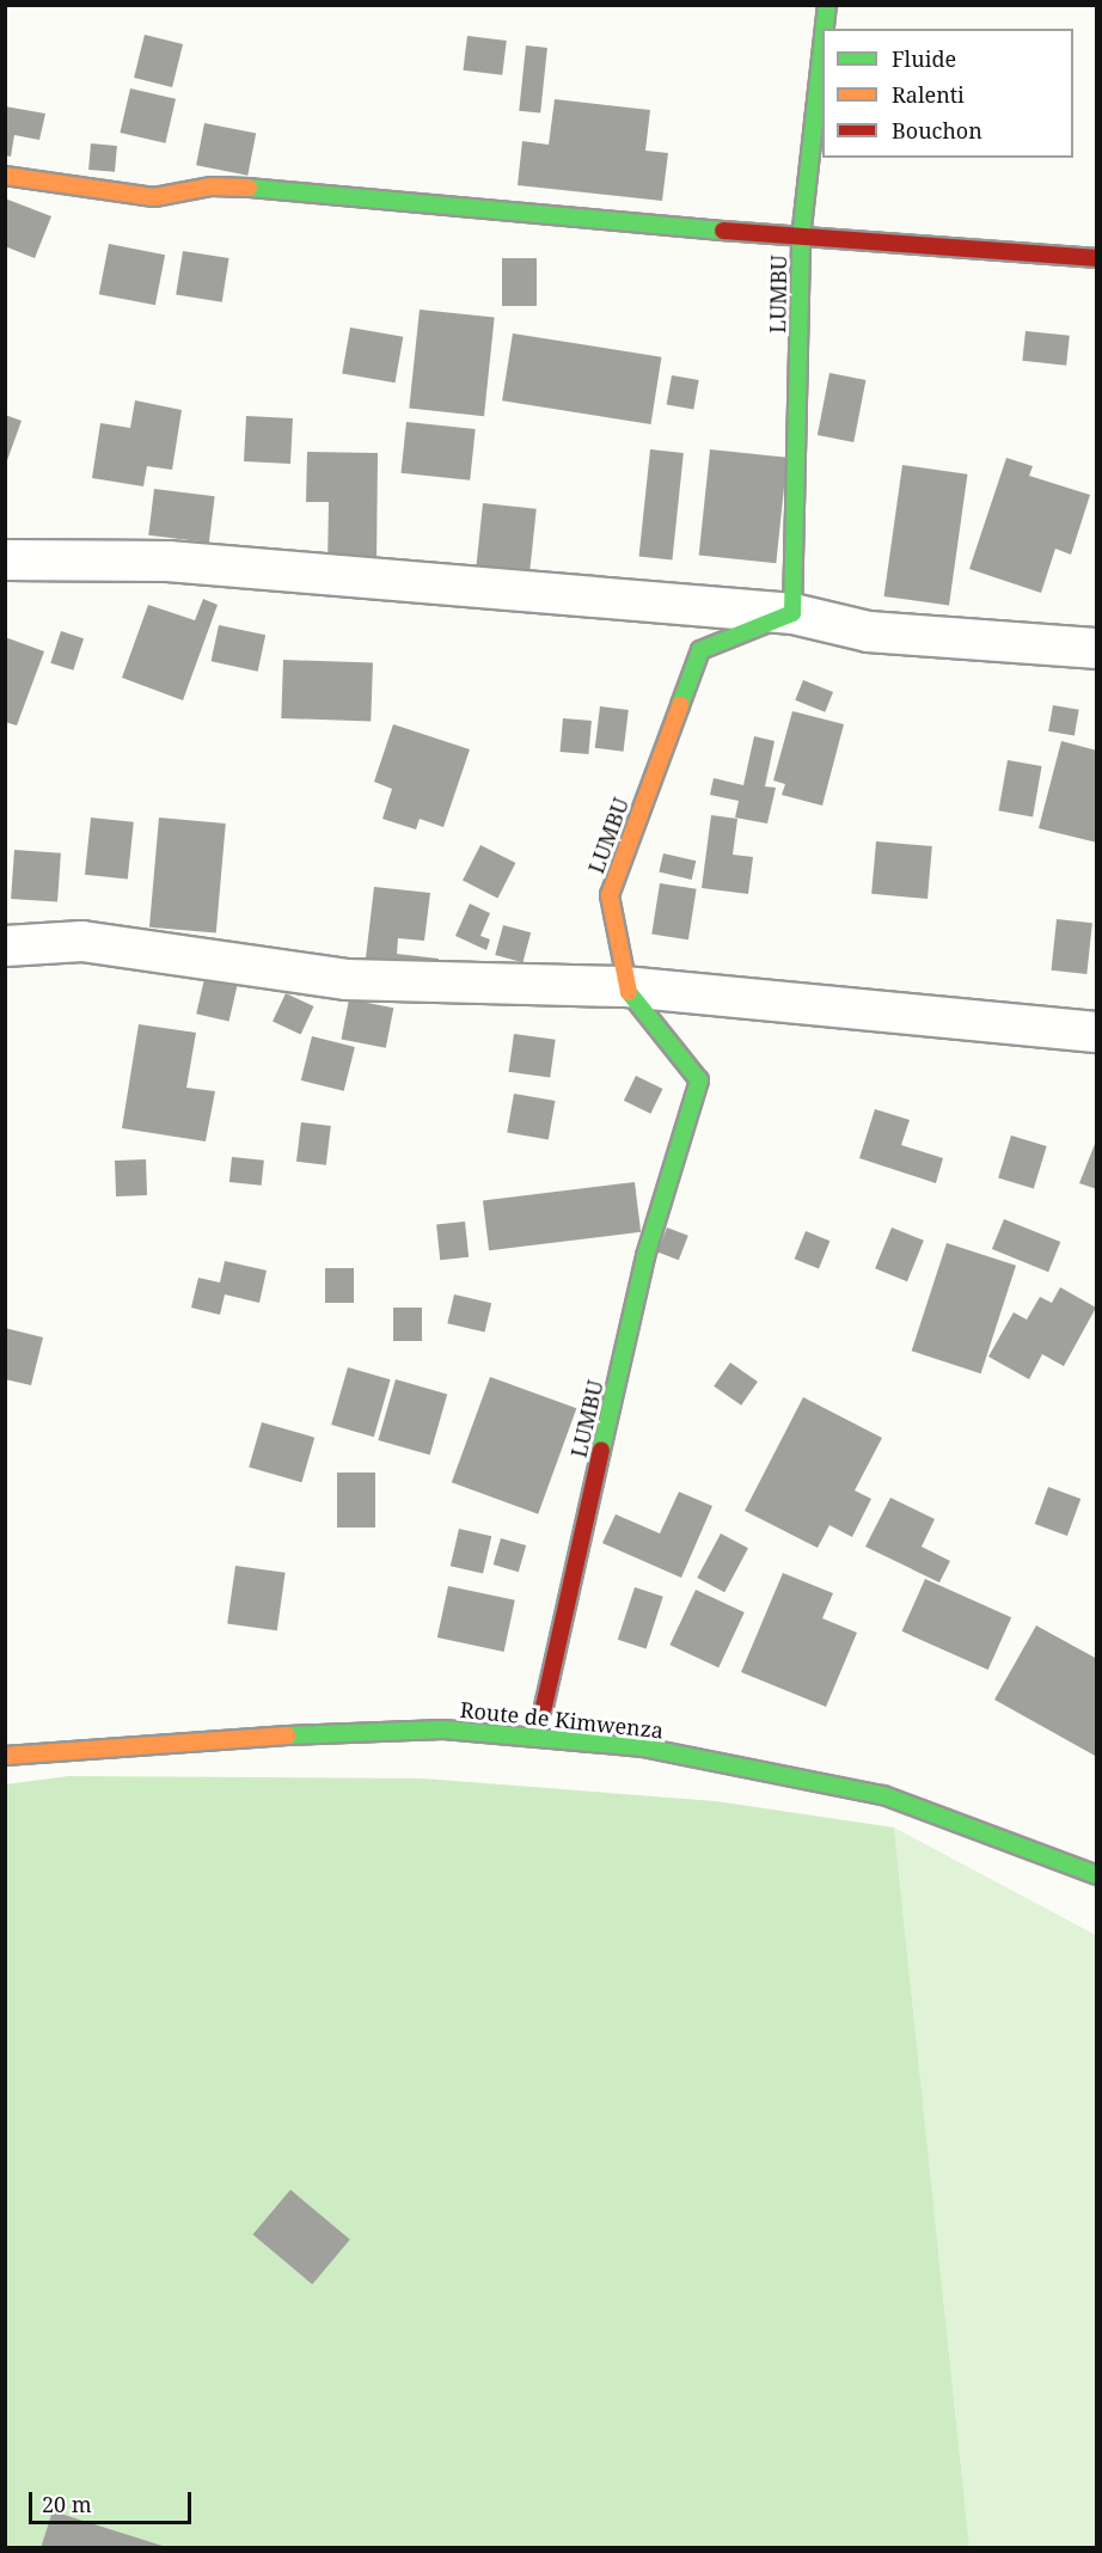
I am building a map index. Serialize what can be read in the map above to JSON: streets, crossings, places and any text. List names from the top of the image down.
{
  "streets": {
    "street": ["LUMBU", "Route de Kimwenza"]
  },
  "legend": ["Fluide", "Ralenti", "Bouchon"],
  "scale_bar": "20 m"
}
